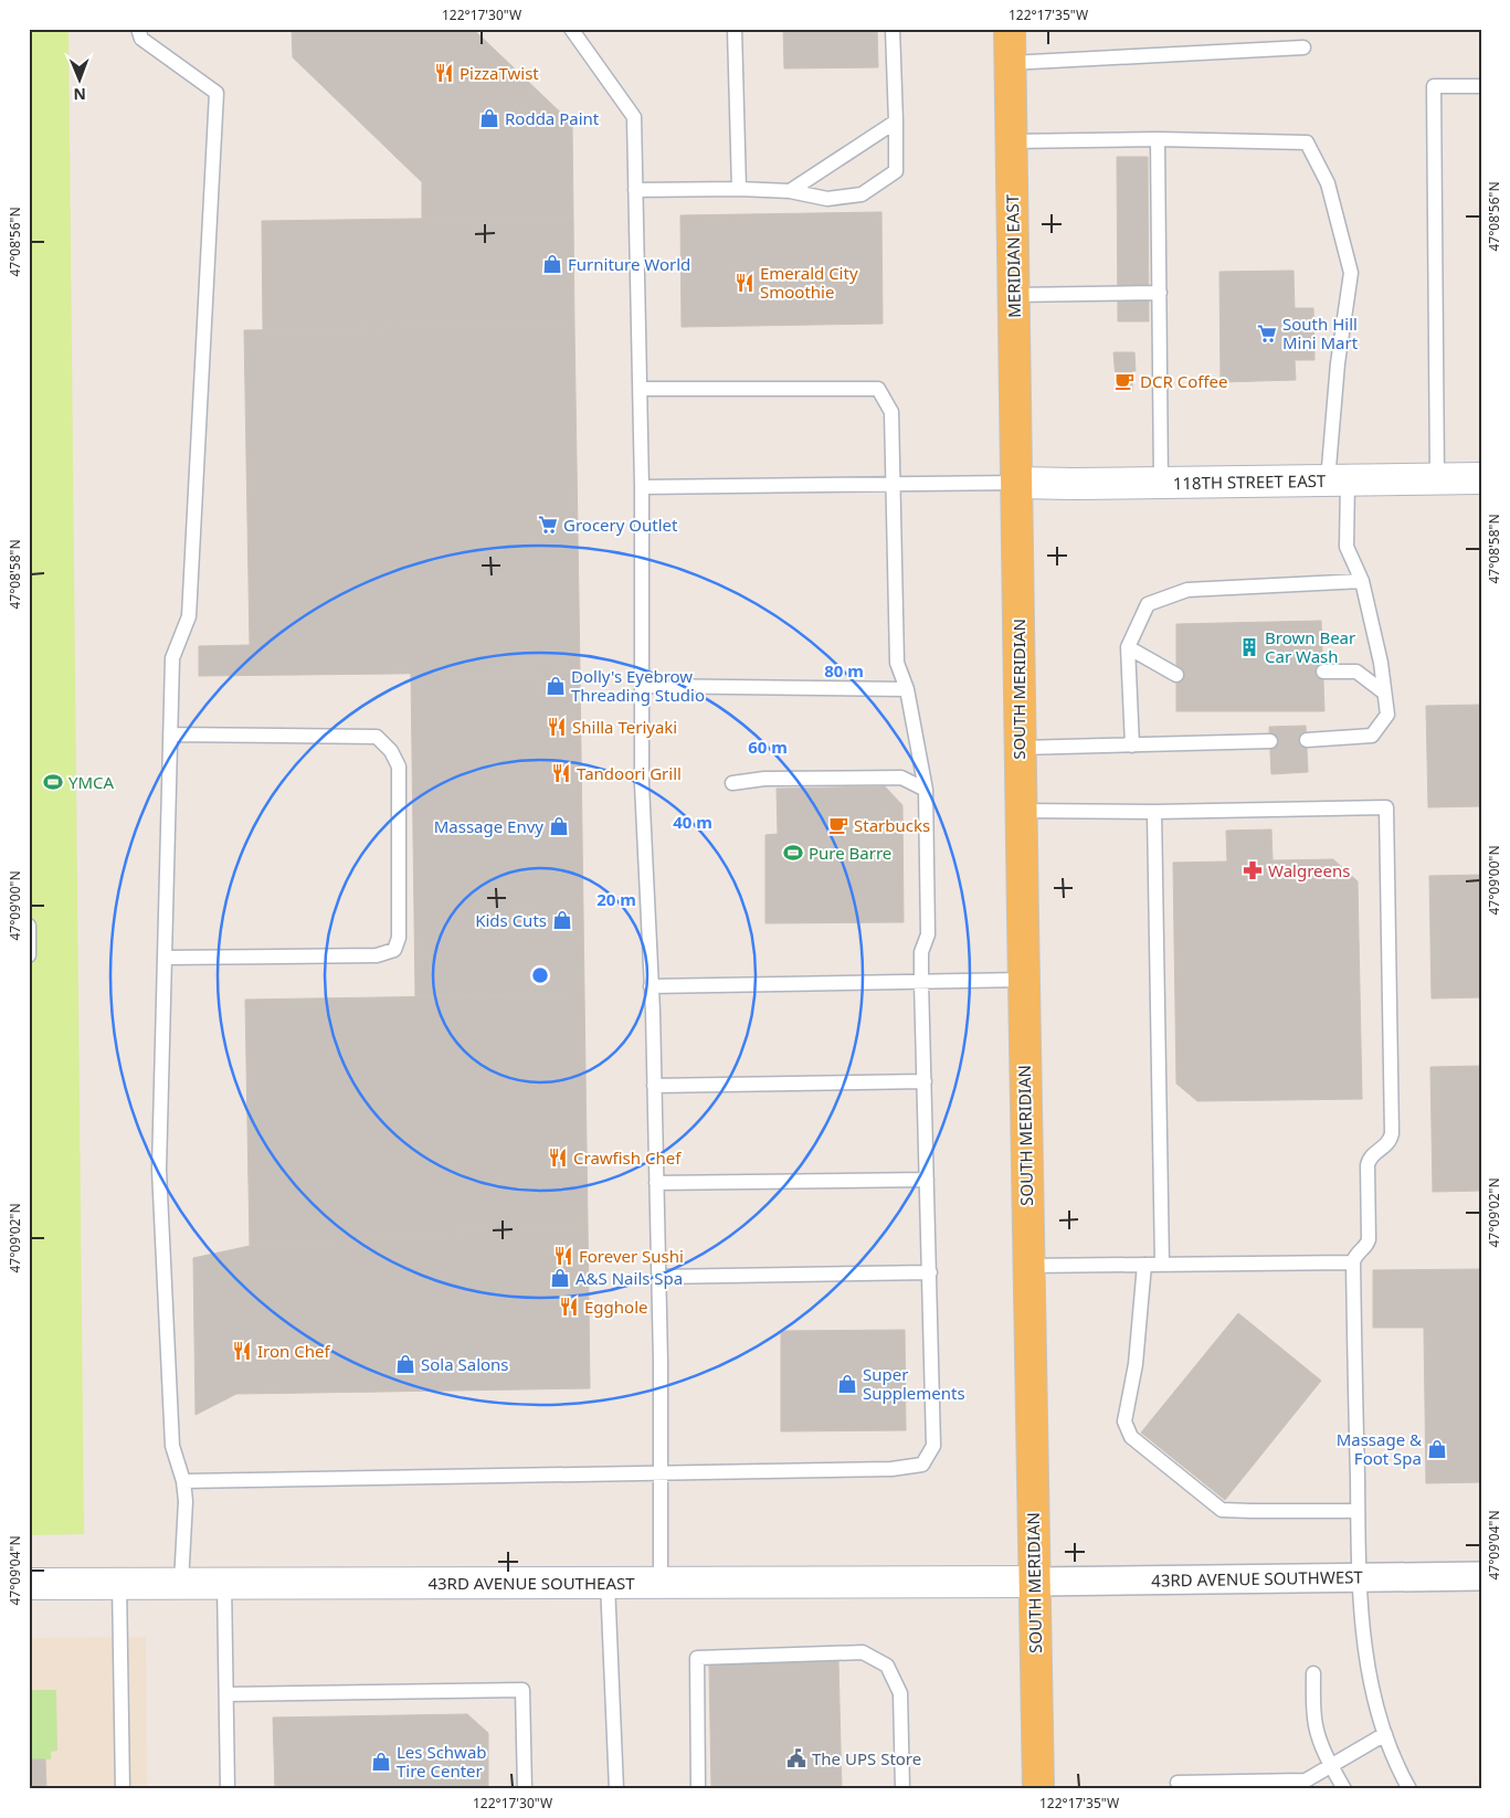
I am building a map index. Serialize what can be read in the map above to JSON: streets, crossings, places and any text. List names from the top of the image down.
{
  "streets": {
    "main road": ["MERIDIAN EAST", "SOUTH MERIDIAN"],
    "street": ["118TH STREET EAST", "43RD AVENUE SOUTHWEST", "43RD AVENUE SOUTHEAST"]
  },
  "crossings": [
    ["MERIDIAN EAST", "118TH STREET EAST"],
    ["MERIDIAN EAST", "SOUTH MERIDIAN"],
    ["118TH STREET EAST", "SOUTH MERIDIAN"],
    ["SOUTH MERIDIAN", "43RD AVENUE SOUTHWEST"],
    ["SOUTH MERIDIAN", "43RD AVENUE SOUTHEAST"],
    ["43RD AVENUE SOUTHWEST", "43RD AVENUE SOUTHEAST"]
  ],
  "places": {
    "restaurant": [
      "PizzaTwist",
      "Emerald City Smoothie",
      "Shilla Teriyaki",
      "Tandoori Grill",
      "Crawfish Chef",
      "Forever Sushi",
      "Egghole",
      "Iron Chef"
    ],
    "shop": [
      "Rodda Paint",
      "Furniture World",
      "Dolly's Eyebrow Threading Studio",
      "Massage Envy",
      "Kids Cuts",
      "A&S Nails Spa",
      "Sola Salons",
      "Super Supplements",
      "Massage & Foot Spa",
      "Les Schwab Tire Center"
    ],
    "supermarket": ["South Hill Mini Mart", "Grocery Outlet"],
    "cafe": ["DCR Coffee", "Starbucks"],
    "building": ["Brown Bear Car Wash"],
    "sports": ["YMCA", "Pure Barre"],
    "pharmacy": ["Walgreens"],
    "public building": ["The UPS Store"]
  },
  "north": "bottom",
  "coordinates": [
    "122°17'30\"W",
    "122°17'35\"W",
    "47°08'56\"N",
    "47°08'58\"N",
    "47°09'00\"N",
    "47°09'02\"N",
    "47°09'04\"N"
  ],
  "rings": [
    "80 m",
    "60 m",
    "40 m",
    "20 m"
  ]
}
